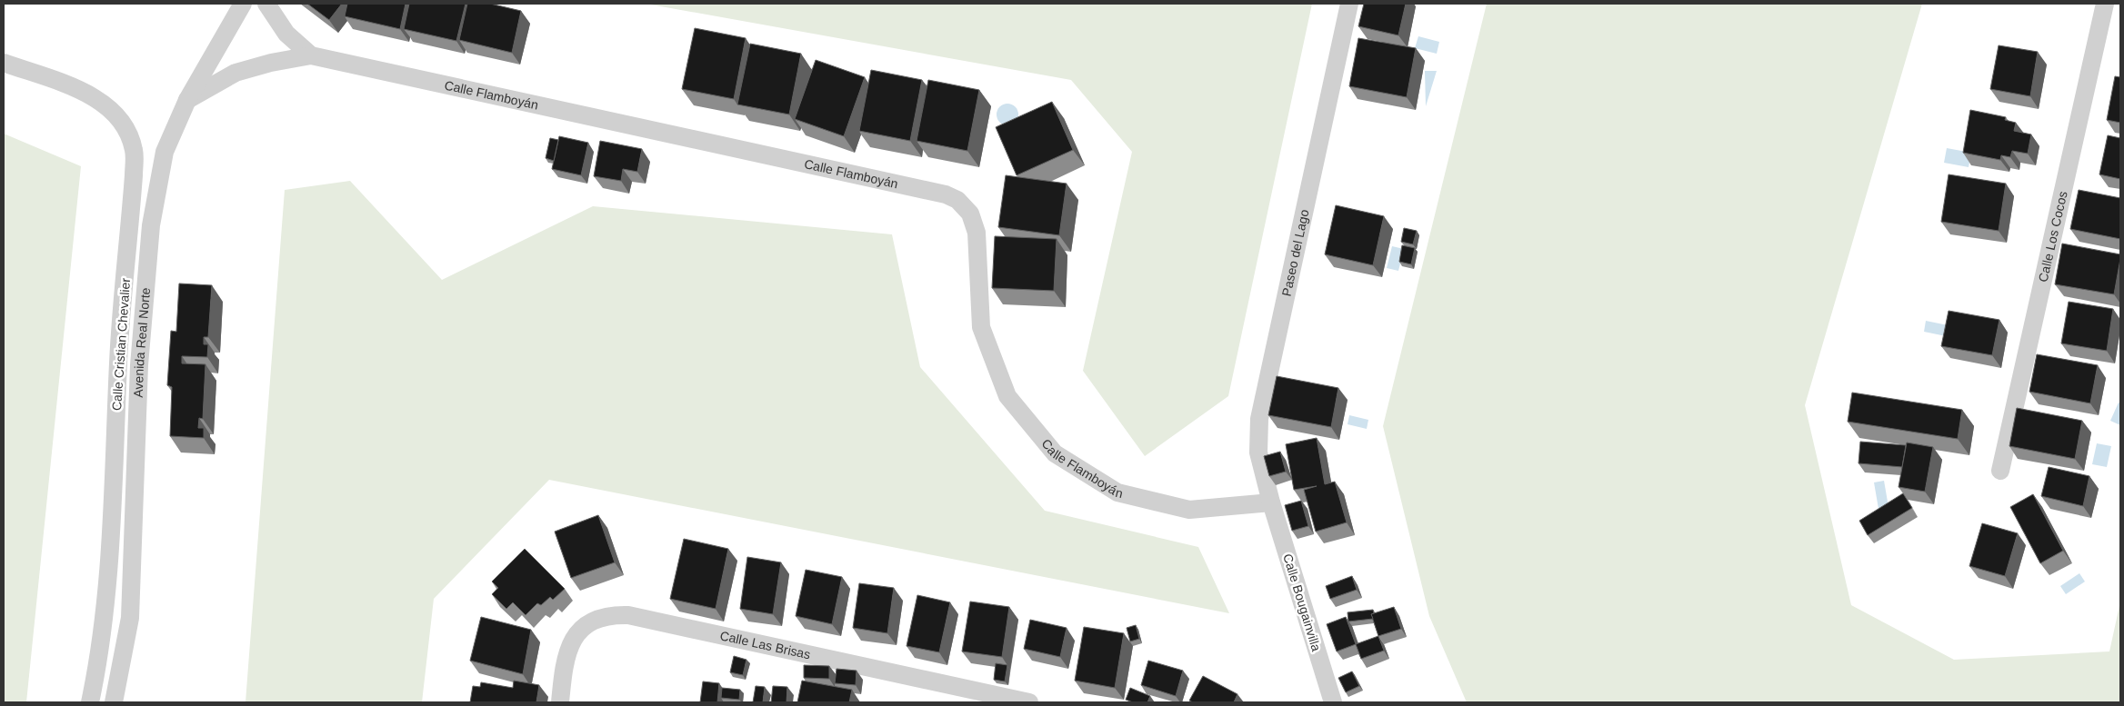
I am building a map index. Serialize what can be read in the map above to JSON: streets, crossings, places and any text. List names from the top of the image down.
{
  "streets": {
    "street": [
      "Calle Flamboyán",
      "Calle Los Cocos",
      "Paseo del Lago",
      "Avenida Real Norte",
      "Calle Cristian Chevalier",
      "Calle Bougainvilla",
      "Calle Las Brisas"
    ]
  },
  "crossings": [
    ["Calle Flamboyán", "Paseo del Lago"],
    ["Calle Flamboyán", "Calle Bougainvilla"],
    ["Paseo del Lago", "Calle Bougainvilla"]
  ]
}
